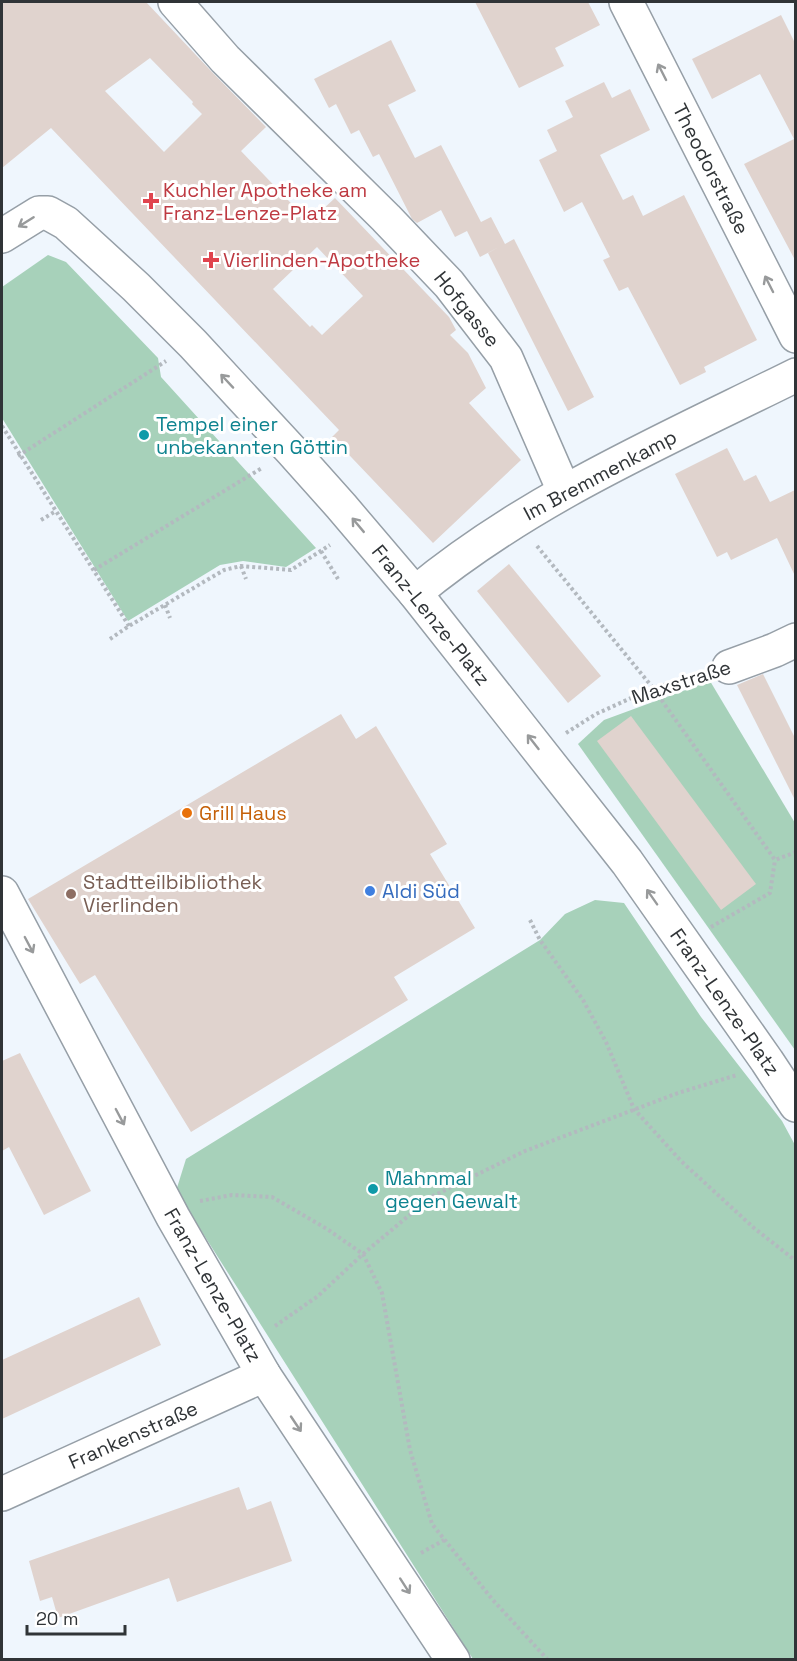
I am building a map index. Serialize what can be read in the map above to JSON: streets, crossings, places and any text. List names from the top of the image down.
{
  "streets": {
    "street": [
      "Theodorstraße",
      "Hofgasse",
      "Im Bremmenkamp",
      "Franz-Lenze-Platz",
      "Maxstraße",
      "Frankenstraße"
    ]
  },
  "crossings": [
    ["Hofgasse", "Im Bremmenkamp"],
    ["Im Bremmenkamp", "Franz-Lenze-Platz"],
    ["Franz-Lenze-Platz", "Maxstraße"],
    ["Franz-Lenze-Platz", "Frankenstraße"]
  ],
  "one_way": ["Theodorstraße"],
  "places": {
    "health": ["Kuchler Apotheke am Franz-Lenze-Platz", "Vierlinden-Apotheke"],
    "other": [
      "Tempel einer unbekannten Göttin",
      "Grill Haus",
      "Aldi Süd",
      "Stadtteilbibliothek Vierlinden",
      "Mahnmal gegen Gewalt"
    ]
  },
  "scale_bar": "20 m"
}
